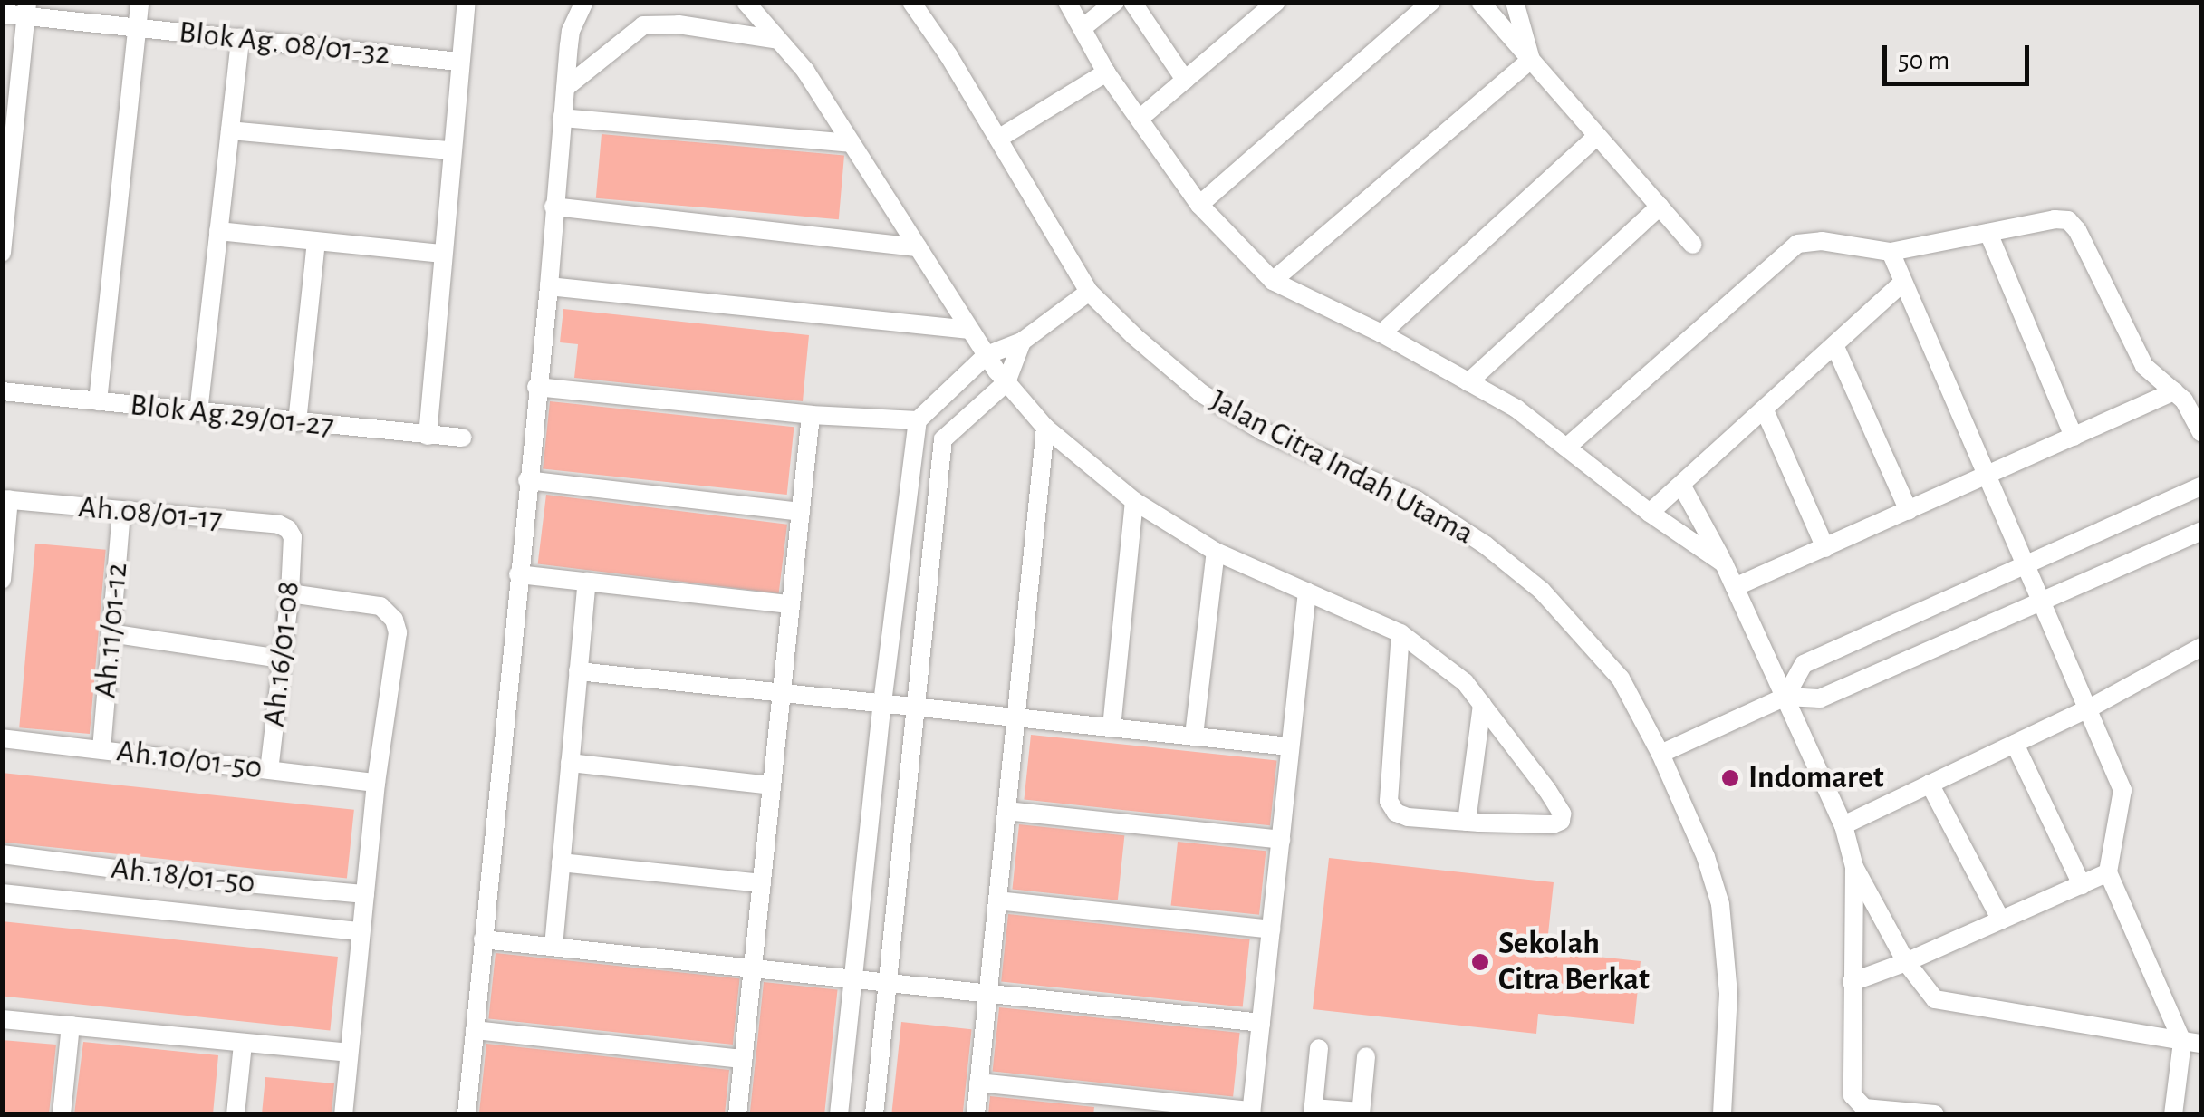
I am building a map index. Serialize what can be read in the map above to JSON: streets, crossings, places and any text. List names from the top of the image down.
{
  "streets": {
    "street": [
      "Blok Ag. 08/01-32",
      "Blok Ag.29/01-27",
      "Jalan Citra Indah Utama",
      "Ah.08/01-17",
      "Ah.11/01-12",
      "Ah.16/01-08",
      "Ah.10/01-50",
      "Ah.18/01-50"
    ]
  },
  "crossings": [
    ["Ah.08/01-17", "Ah.11/01-12"],
    ["Ah.08/01-17", "Ah.16/01-08"],
    ["Ah.11/01-12", "Ah.10/01-50"],
    ["Ah.16/01-08", "Ah.10/01-50"]
  ],
  "places": ["Indomaret", "Sekolah Citra Berkat"],
  "scale_bar": "50 m"
}
